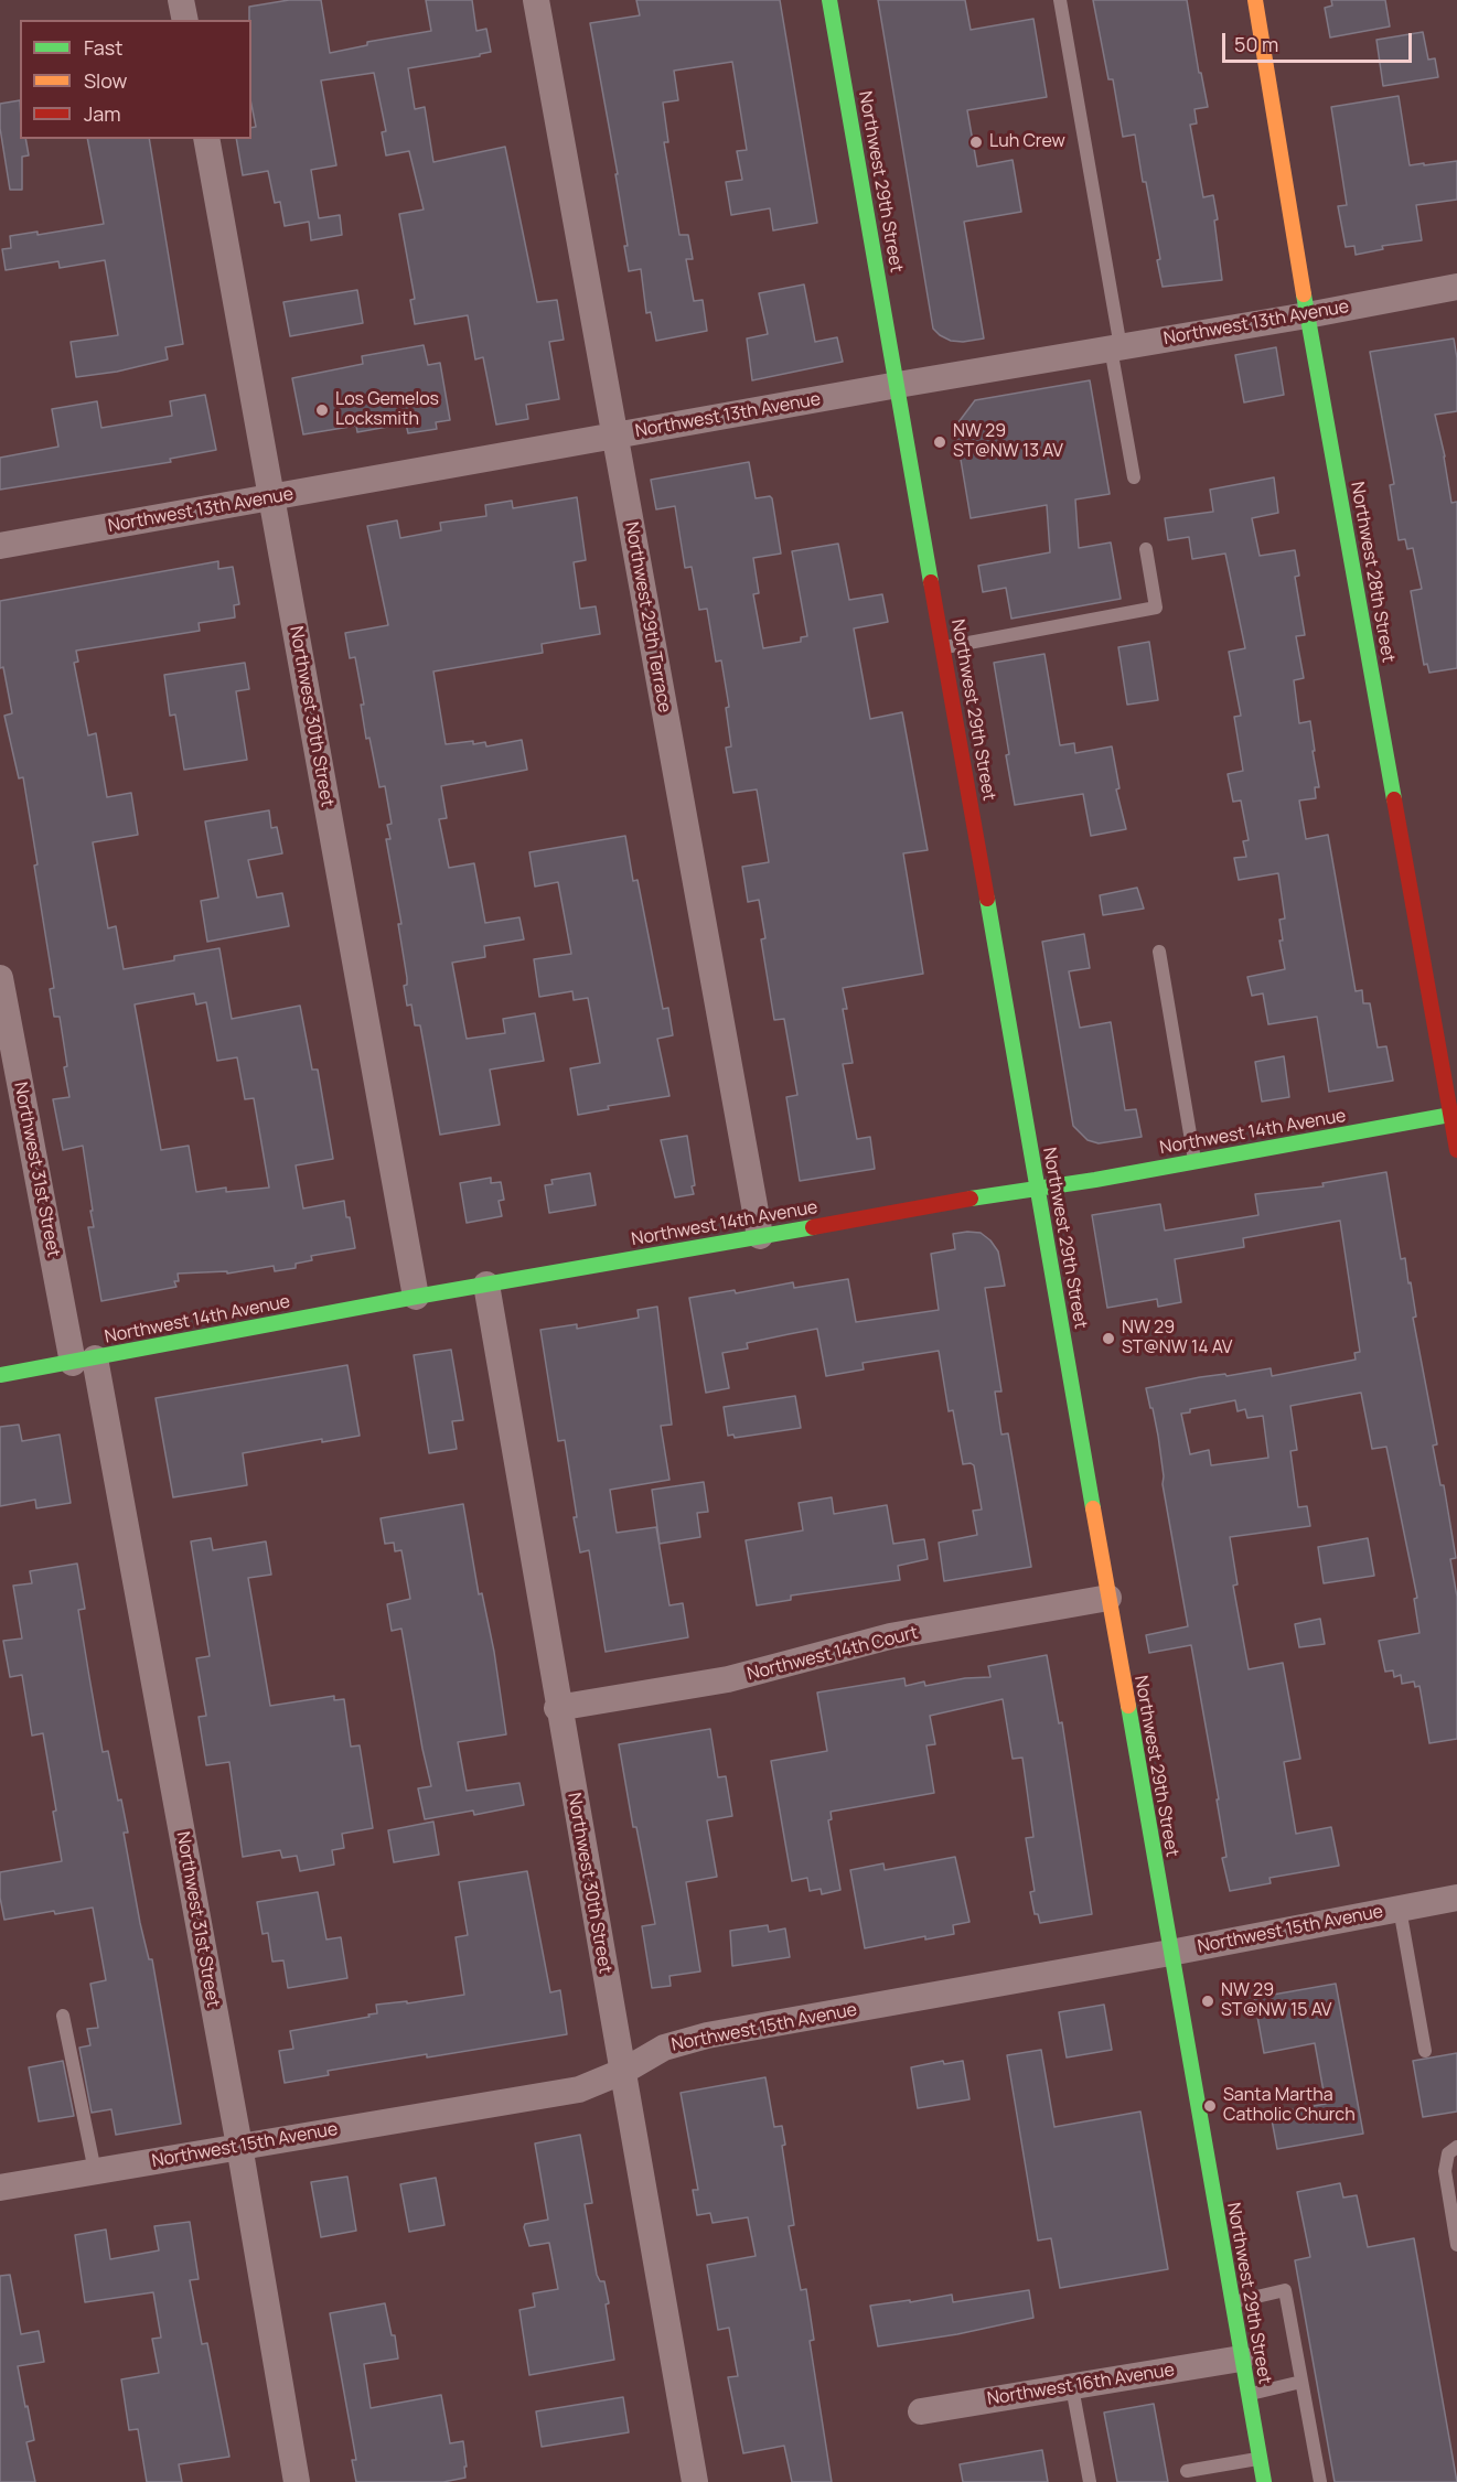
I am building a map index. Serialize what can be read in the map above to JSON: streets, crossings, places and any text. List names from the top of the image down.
{
  "streets": {
    "street": [
      "Northwest 29th Street",
      "Northwest 13th Avenue",
      "Northwest 28th Street",
      "Northwest 29th Terrace",
      "Northwest 30th Street",
      "Northwest 14th Avenue",
      "Northwest 31st Street",
      "Northwest 14th Court",
      "Northwest 15th Avenue",
      "Northwest 16th Avenue"
    ]
  },
  "crossings": [
    ["Northwest 29th Street", "Northwest 13th Avenue"],
    ["Northwest 29th Street", "Northwest 14th Avenue"],
    ["Northwest 29th Street", "Northwest 14th Court"],
    ["Northwest 29th Street", "Northwest 15th Avenue"],
    ["Northwest 29th Street", "Northwest 16th Avenue"],
    ["Northwest 13th Avenue", "Northwest 28th Street"],
    ["Northwest 13th Avenue", "Northwest 29th Terrace"],
    ["Northwest 13th Avenue", "Northwest 30th Street"],
    ["Northwest 28th Street", "Northwest 14th Avenue"],
    ["Northwest 29th Terrace", "Northwest 14th Avenue"],
    ["Northwest 30th Street", "Northwest 14th Avenue"],
    ["Northwest 30th Street", "Northwest 14th Court"],
    ["Northwest 30th Street", "Northwest 15th Avenue"],
    ["Northwest 14th Avenue", "Northwest 31st Street"],
    ["Northwest 31st Street", "Northwest 15th Avenue"]
  ],
  "places": [
    "Luh Crew",
    "Los Gemelos Locksmith",
    "NW 29 ST@NW 13 AV",
    "NW 29 ST@NW 14 AV",
    "NW 29 ST@NW 15 AV",
    "Santa Martha Catholic Church"
  ],
  "legend": ["Fast", "Slow", "Jam"],
  "scale_bar": "50 m"
}
